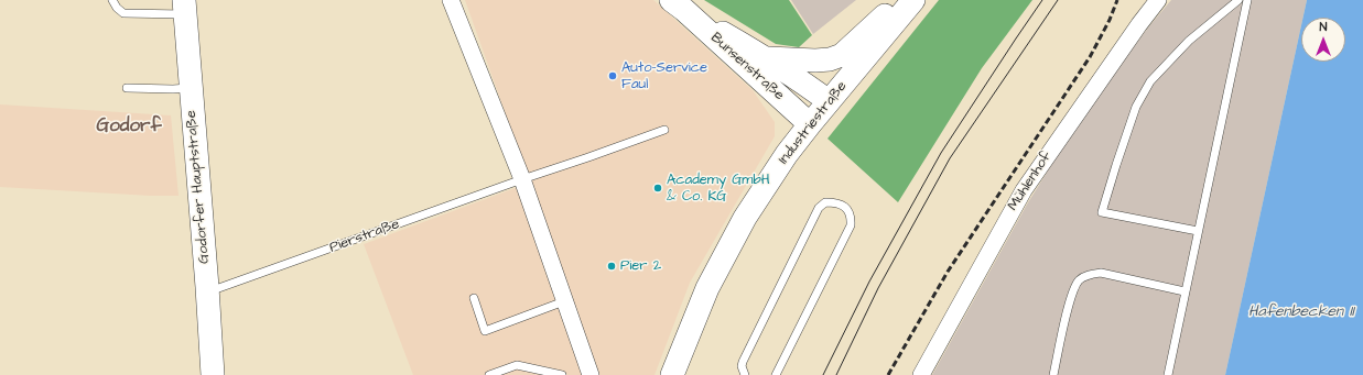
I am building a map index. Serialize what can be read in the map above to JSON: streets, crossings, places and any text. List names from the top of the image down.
{
  "streets": {
    "main road": ["Bunsenstraße", "Industriestraße", "Godorfer Hauptstraße"],
    "street": ["Mühlenhof"],
    "lane": ["Pierstraße"]
  },
  "crossings": [
    ["Bunsenstraße", "Industriestraße"],
    ["Godorfer Hauptstraße", "Pierstraße"]
  ],
  "districts": ["Godorf"],
  "water": ["Hafenbecken II"],
  "places": ["Auto-Service Faul", "Academy GmbH & Co. KG", "Pier 2"],
  "north": "top"
}
